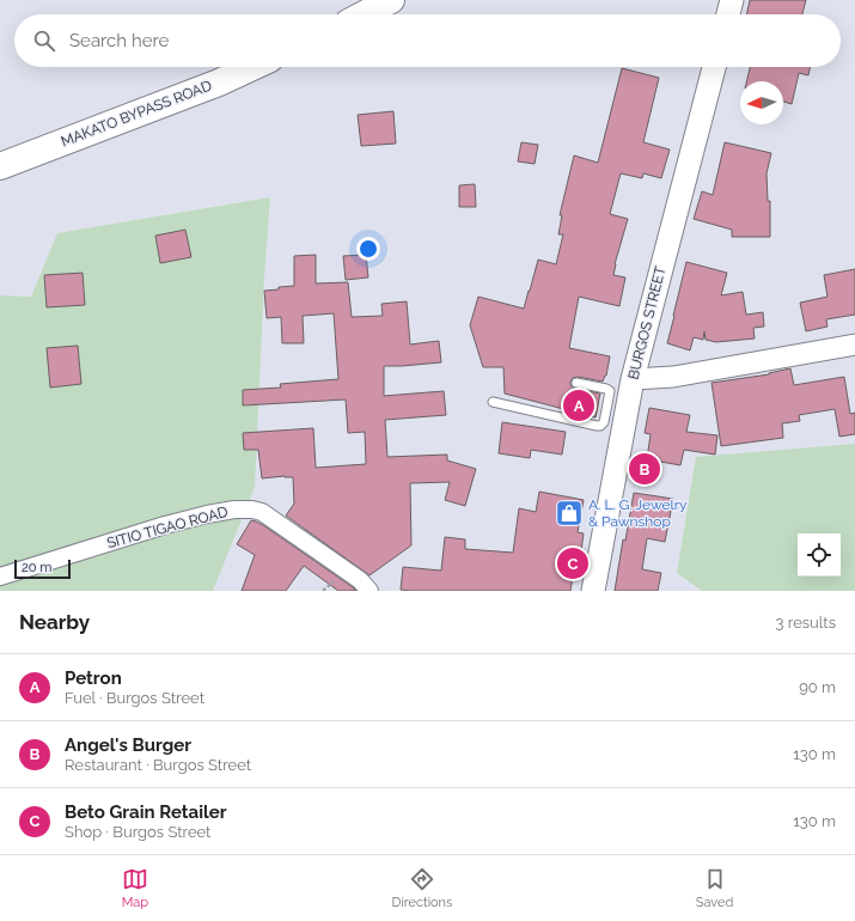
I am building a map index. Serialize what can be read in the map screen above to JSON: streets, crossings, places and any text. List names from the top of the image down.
{
  "streets": {
    "main road": ["MAKATO BYPASS ROAD", "BURGOS STREET"],
    "street": ["SITIO TIGAO ROAD"]
  },
  "places": {
    "shop": ["A. L. G. Jewelry & Pawnshop"]
  },
  "scale_bar": "20 m",
  "north": "left",
  "page": {
    "search": "Search here",
    "pins": ["A", "B", "C"],
    "scale": "20 m",
    "heading": ["Nearby", "3 results"],
    "list": [
      {
        "mark": "A",
        "name": "Petron",
        "note": "Fuel · Burgos Street",
        "value": "90 m"
      },
      {
        "mark": "B",
        "name": "Angel's Burger",
        "note": "Restaurant · Burgos Street",
        "value": "130 m"
      },
      {
        "mark": "C",
        "name": "Beto Grain Retailer",
        "note": "Shop · Burgos Street",
        "value": "130 m"
      }
    ],
    "nav": ["Map", "Directions", "Saved"]
  }
}
